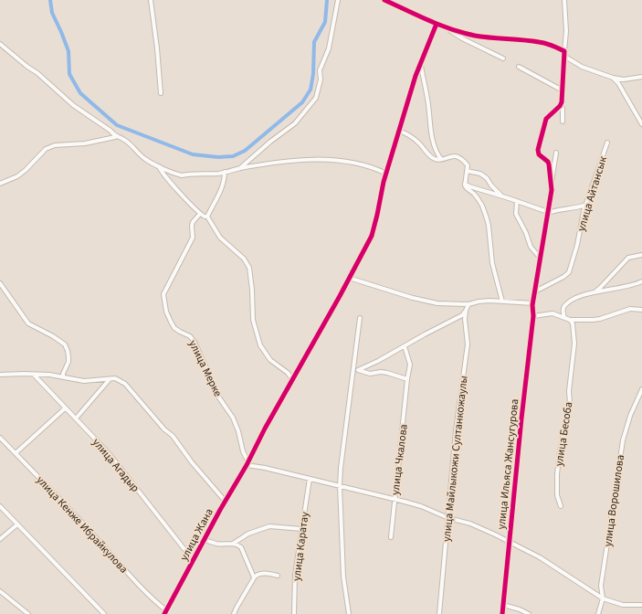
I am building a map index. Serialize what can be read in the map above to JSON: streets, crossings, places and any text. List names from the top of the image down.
{
  "streets": {
    "street": [
      "улица Айтансык",
      "улица Мерке",
      "улица Бесоба",
      "улица Майлыкожи Султанкожаулы",
      "улица Чкалова",
      "улица Ильяса Жансугурова",
      "улица Агадыр",
      "улица Ворошилова",
      "улица Кенже Ибрайкулова",
      "улица Жана",
      "улица Каратау"
    ]
  },
  "crossings": [
    ["улица Айтансык", "улица Ильяса Жансугурова"],
    ["улица Мерке", "улица Жана"],
    ["улица Агадыр", "улица Жана"],
    ["улица Кенже Ибрайкулова", "улица Жана"]
  ]
}
